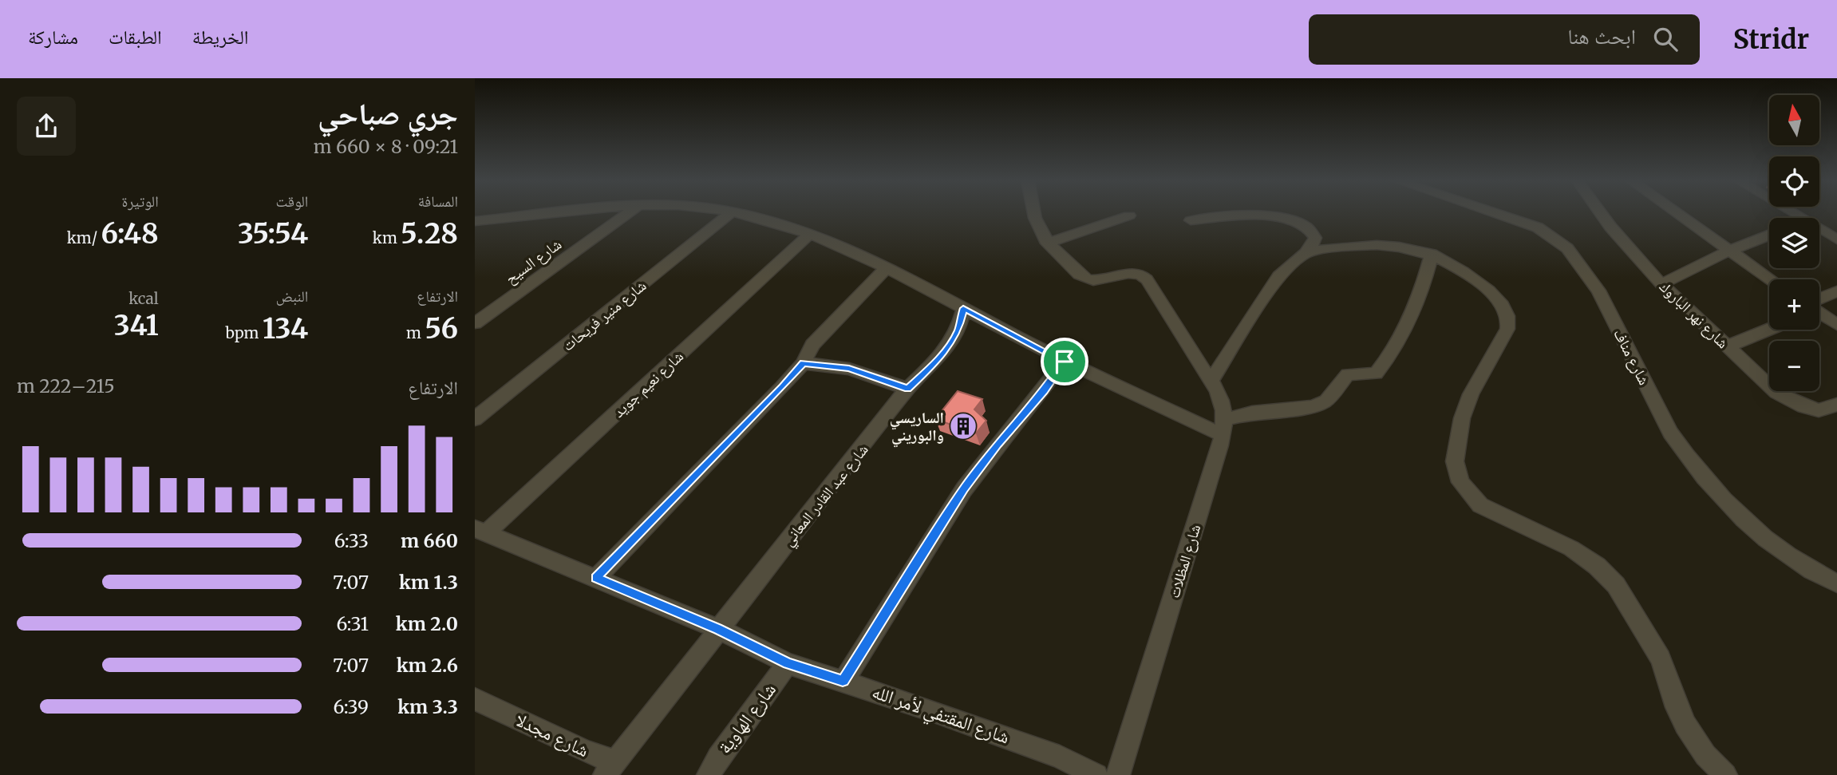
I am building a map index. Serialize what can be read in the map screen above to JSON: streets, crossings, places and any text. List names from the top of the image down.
{
  "streets": {
    "street": [
      "شارع السيح",
      "شارع نهر الباروك",
      "شارع منير فريحات",
      "شارع مناف",
      "شارع نعيم جويد",
      "شارع عبد القادر المعاني",
      "شارع المظلات",
      "شارع المقتفي لأمر الله",
      "شارع الهاوية",
      "شارع مجدلا"
    ]
  },
  "crossings": [
    ["شارع نعيم جويد", "شارع المقتفي لأمر الله"],
    ["شارع عبد القادر المعاني", "شارع المقتفي لأمر الله"],
    ["شارع عبد القادر المعاني", "شارع مجدلا"],
    ["شارع المقتفي لأمر الله", "شارع الهاوية"]
  ],
  "places": {
    "building": ["الساريسي والبوريني"]
  },
  "north": "top",
  "page": {
    "header": "Stridr",
    "search": "ابحث هنا",
    "nav": ["الخريطة", "الطبقات", "مشاركة"],
    "heading": ["جري صباحي", "09:21 · 8 × 660 m"],
    "map_buttons": ["+", "−"],
    "stats": [
      ["المسافة", "5.28 km"],
      ["الوقت", "35:54"],
      ["الوتيرة", "6:48 /km"],
      ["الارتفاع", "56 m"],
      ["النبض", "134 bpm"],
      ["kcal", "341"]
    ],
    "chart": ["الارتفاع", "215–222 m"],
    "list": [
      {
        "name": "660 m",
        "note": "6:33"
      },
      {
        "name": "1.3 km",
        "note": "7:07"
      },
      {
        "name": "2.0 km",
        "note": "6:31"
      },
      {
        "name": "2.6 km",
        "note": "7:07"
      },
      {
        "name": "3.3 km",
        "note": "6:39"
      }
    ]
  }
}
